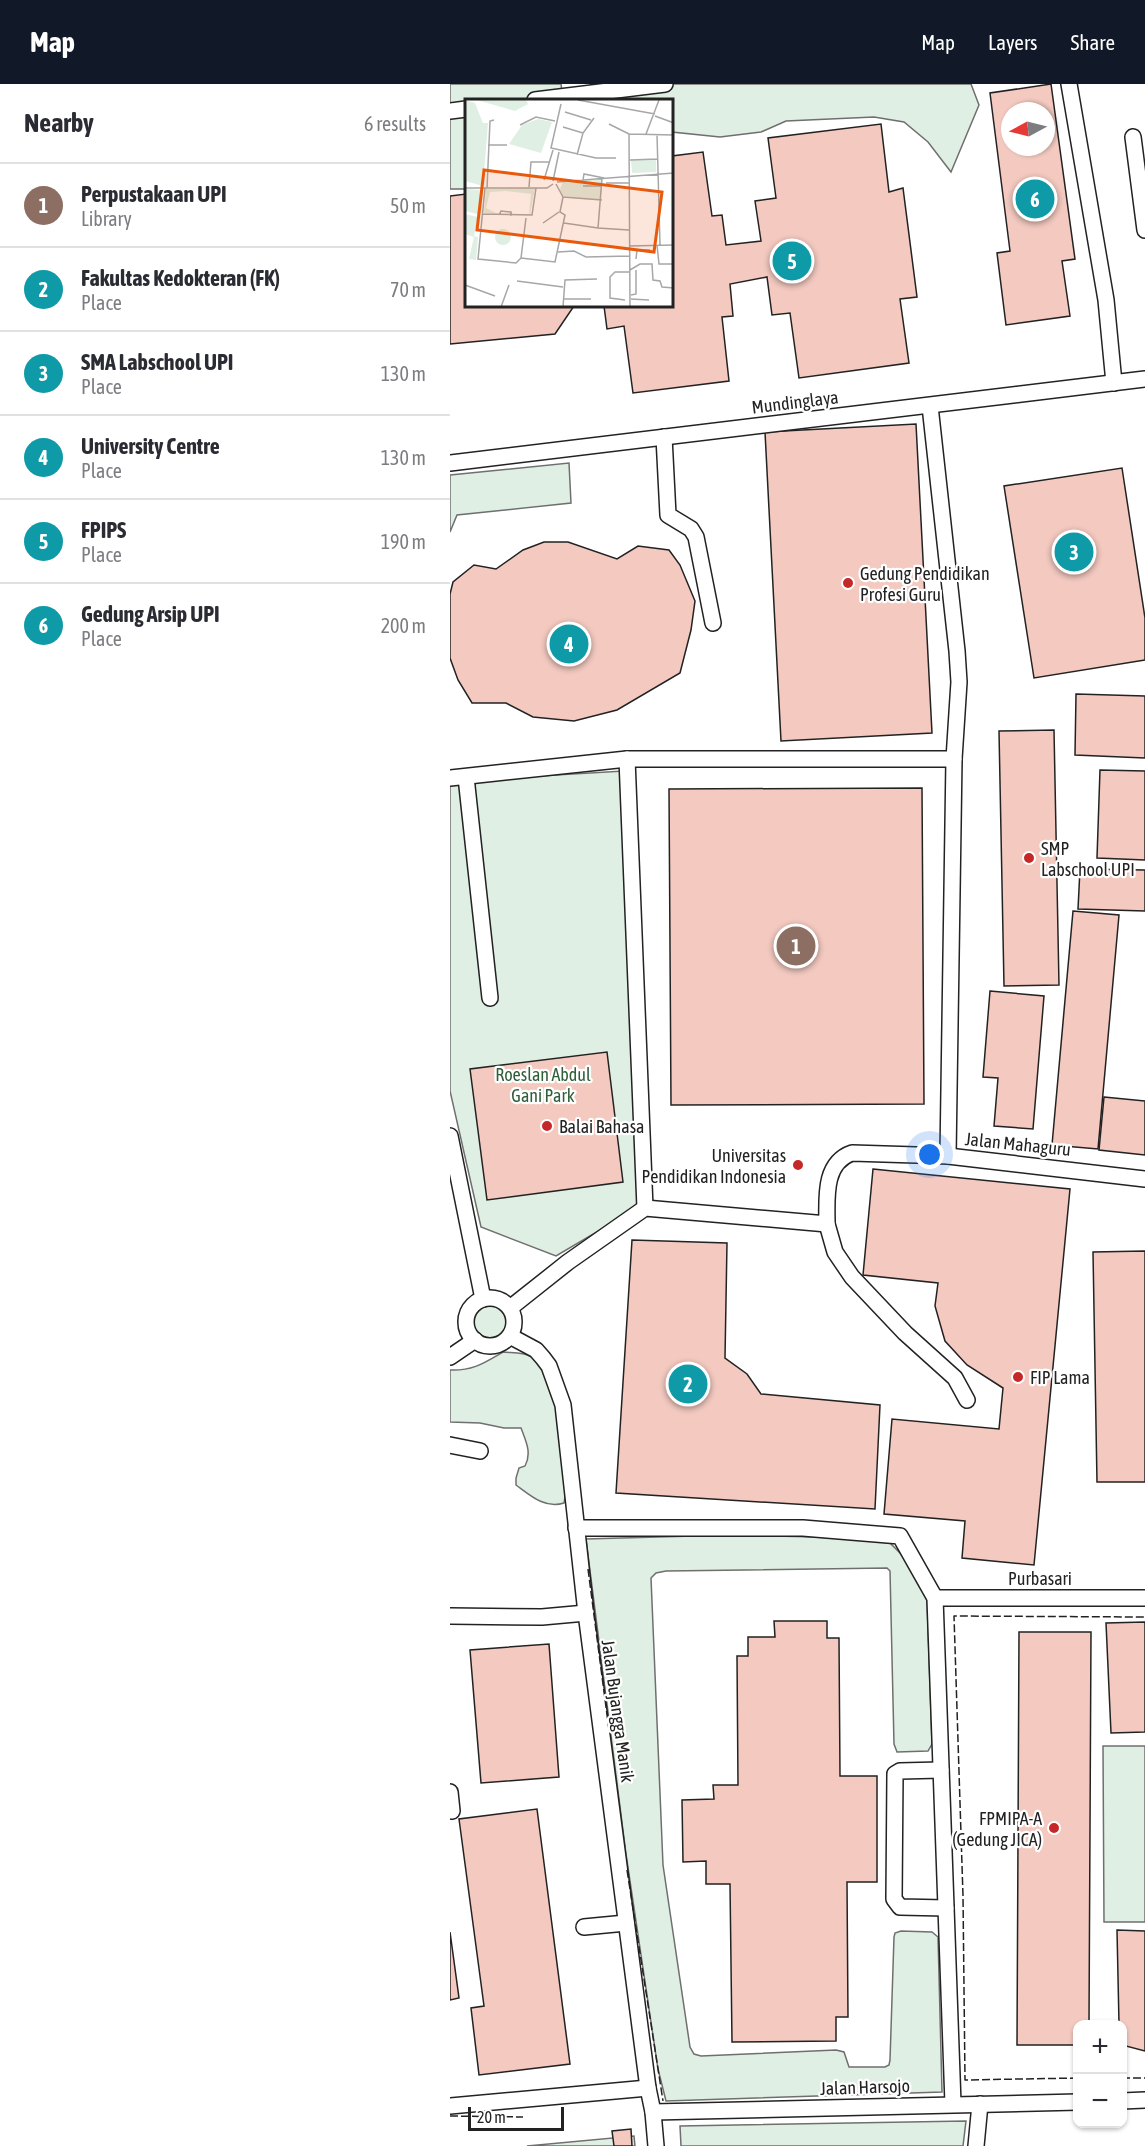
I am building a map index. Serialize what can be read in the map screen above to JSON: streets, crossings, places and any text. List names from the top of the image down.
{
  "streets": {
    "lane": [
      "Mundinglaya",
      "Jalan Mahaguru",
      "Purbasari",
      "Jalan Bujangga Manik",
      "Jalan Harsojo"
    ]
  },
  "crossings": [
    ["Jalan Bujangga Manik", "Jalan Harsojo"]
  ],
  "parks": ["Roeslan Abdul Gani Park"],
  "places": [
    "Gedung Pendidikan Profesi Guru",
    "SMP Labschool UPI",
    "Balai Bahasa",
    "Universitas Pendidikan Indonesia",
    "FIP Lama",
    "FPMIPA-A (Gedung JICA)"
  ],
  "scale_bar": "20 m",
  "north": "left",
  "page": {
    "header": "Map",
    "nav": ["Map", "Layers", "Share"],
    "heading": ["Nearby", "6 results"],
    "list": [
      {
        "mark": "1",
        "name": "Perpustakaan UPI",
        "note": "Library",
        "value": "50 m"
      },
      {
        "mark": "2",
        "name": "Fakultas Kedokteran (FK)",
        "note": "Place",
        "value": "70 m"
      },
      {
        "mark": "3",
        "name": "SMA Labschool UPI",
        "note": "Place",
        "value": "130 m"
      },
      {
        "mark": "4",
        "name": "University Centre",
        "note": "Place",
        "value": "130 m"
      },
      {
        "mark": "5",
        "name": "FPIPS",
        "note": "Place",
        "value": "190 m"
      },
      {
        "mark": "6",
        "name": "Gedung Arsip UPI",
        "note": "Place",
        "value": "200 m"
      }
    ],
    "pins": [
      "6",
      "5",
      "3",
      "4",
      "1",
      "2"
    ],
    "map_buttons": ["+", "−"],
    "scale": "20 m"
  }
}
